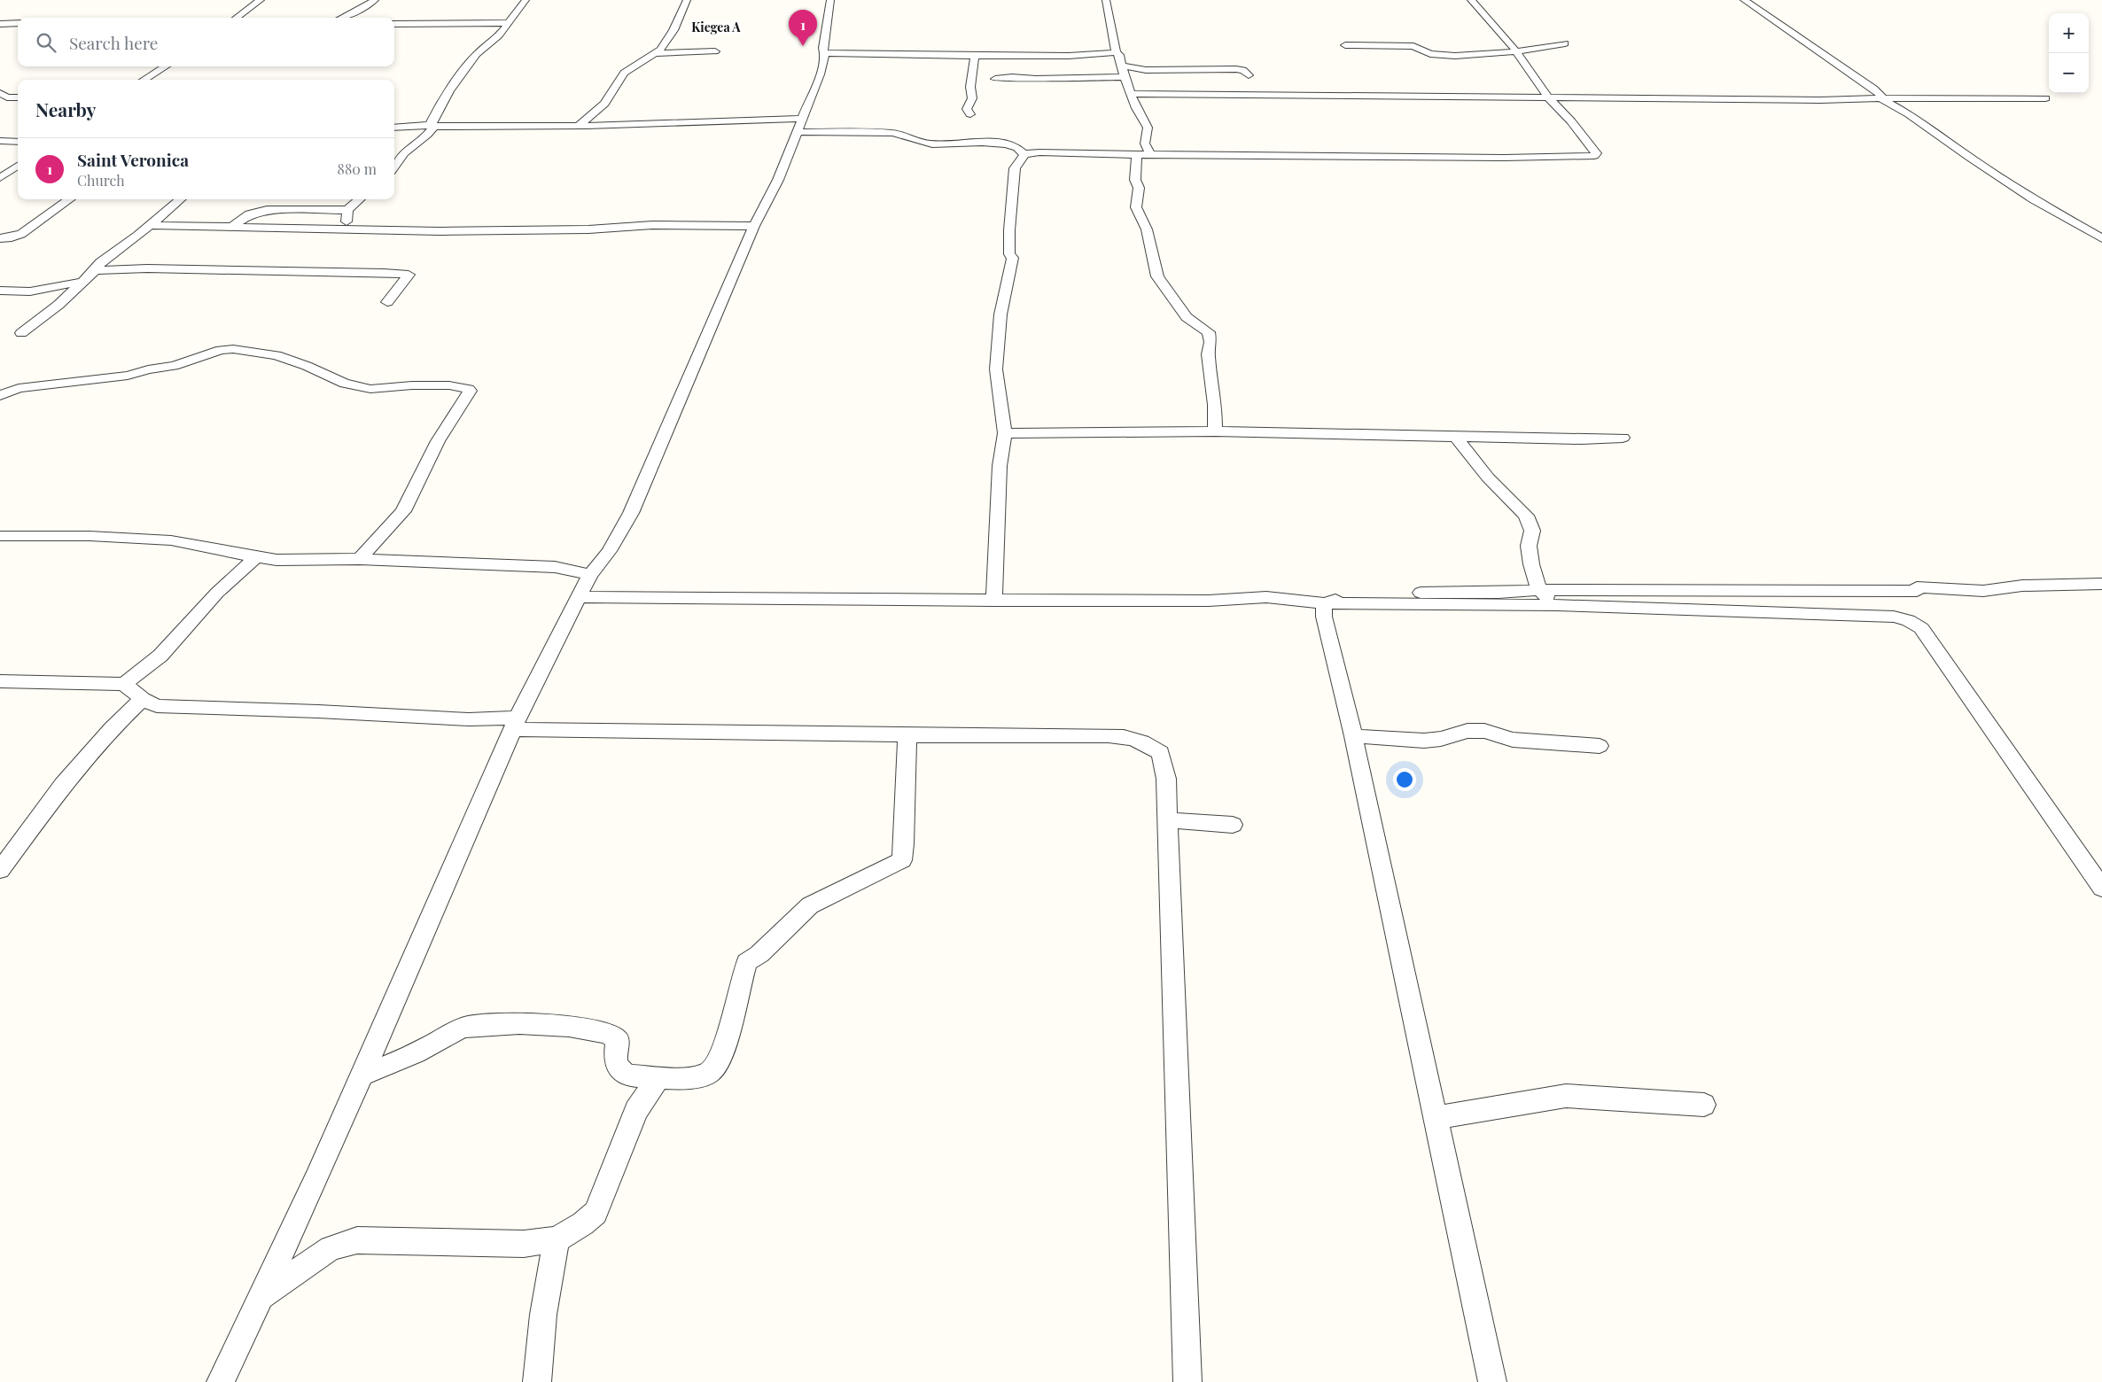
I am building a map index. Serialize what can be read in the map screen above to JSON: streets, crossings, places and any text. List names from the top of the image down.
{
  "districts": ["Kiegea A"],
  "page": {
    "pins": "1",
    "map_buttons": ["+", "−"],
    "search": "Search here",
    "heading": "Nearby",
    "list": [
      {
        "mark": "1",
        "name": "Saint Veronica",
        "note": "Church",
        "value": "880 m"
      }
    ]
  }
}
